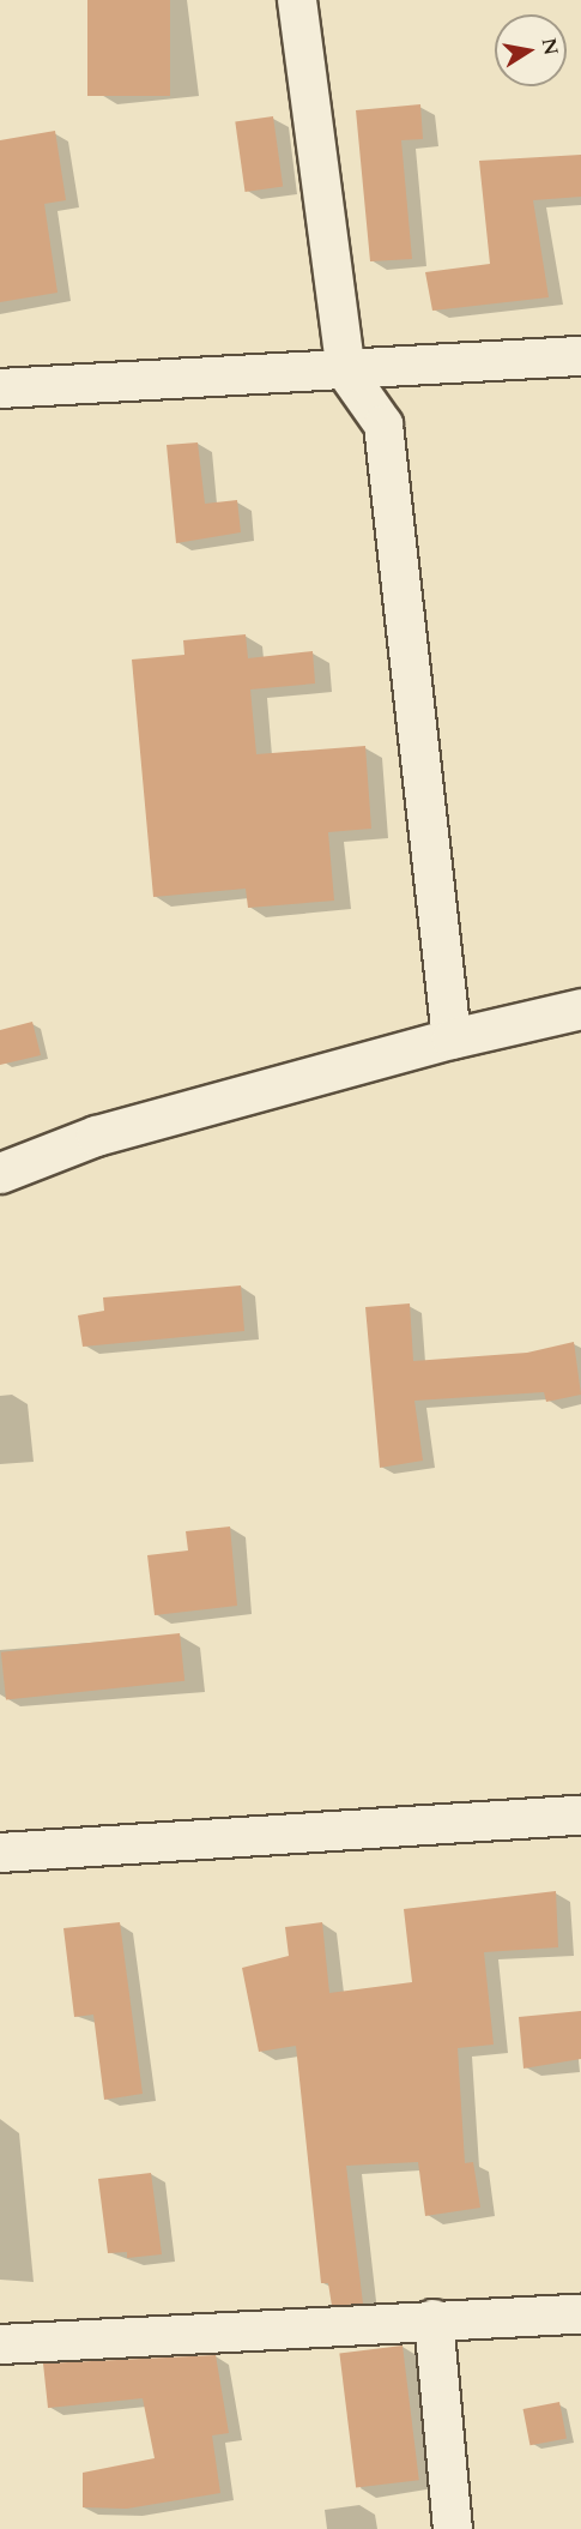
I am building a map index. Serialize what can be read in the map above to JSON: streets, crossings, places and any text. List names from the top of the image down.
{
  "north": "right"
}
